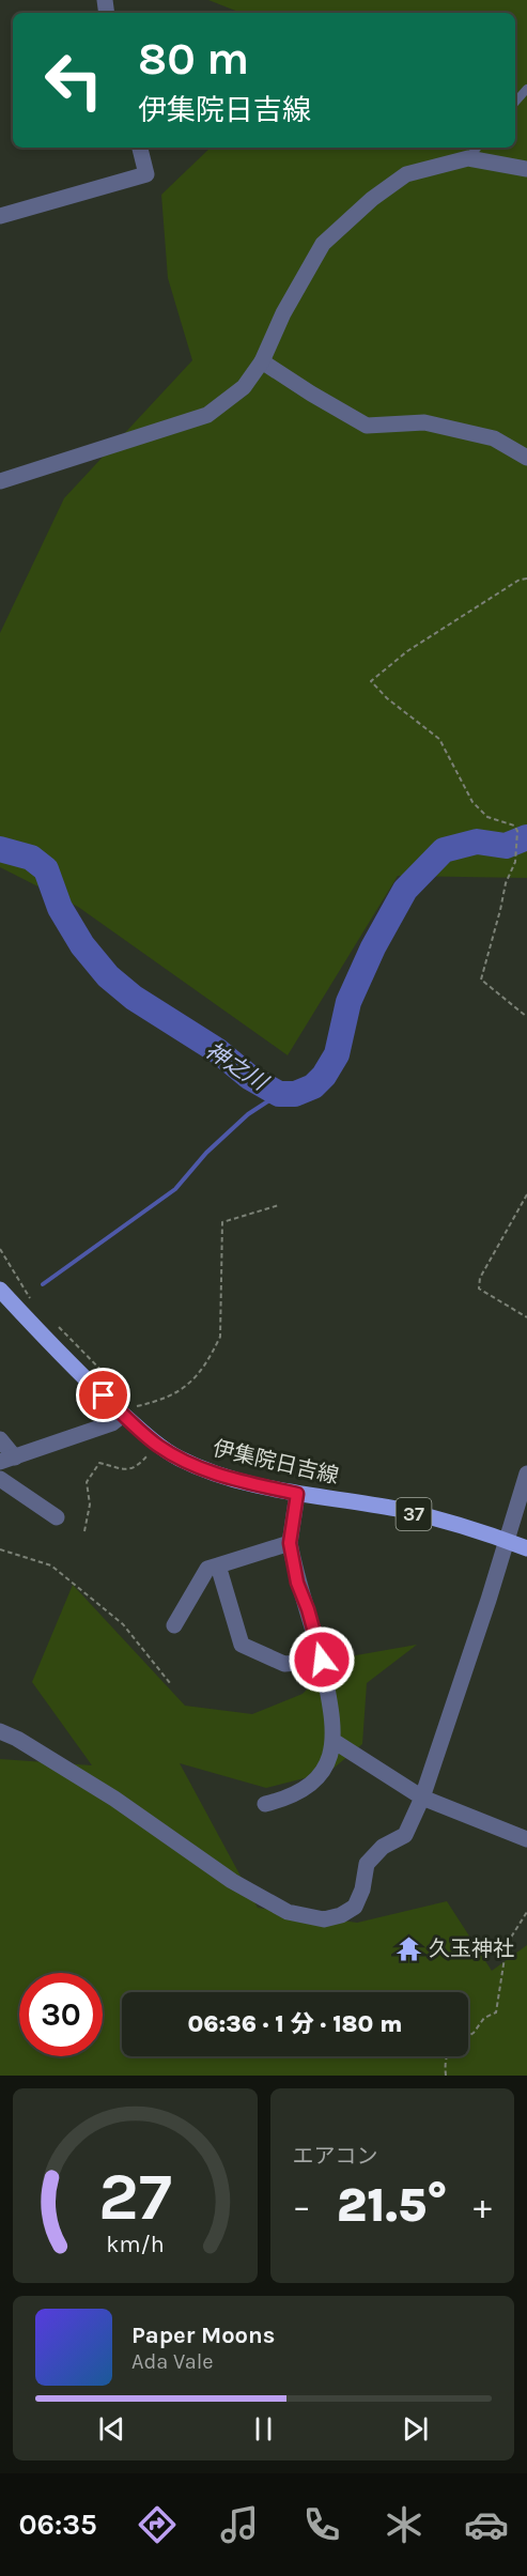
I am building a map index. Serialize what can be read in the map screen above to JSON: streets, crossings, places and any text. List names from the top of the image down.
{
  "streets": {
    "main road": ["伊集院日吉線", "37"]
  },
  "water": ["神之川"],
  "places": {
    "temple": ["久玉神社"]
  },
  "page": {
    "turn": ["80 m", "伊集院日吉線"],
    "limit": "30",
    "trip": "06:36 · 1 分 · 180 m",
    "tile": "エアコン",
    "heat": ["−", "21.5°", "+"],
    "song": ["Paper Moons", "Ada Vale"],
    "tabs": "06:35",
    "gauge": ["27", "km/h"]
  }
}
